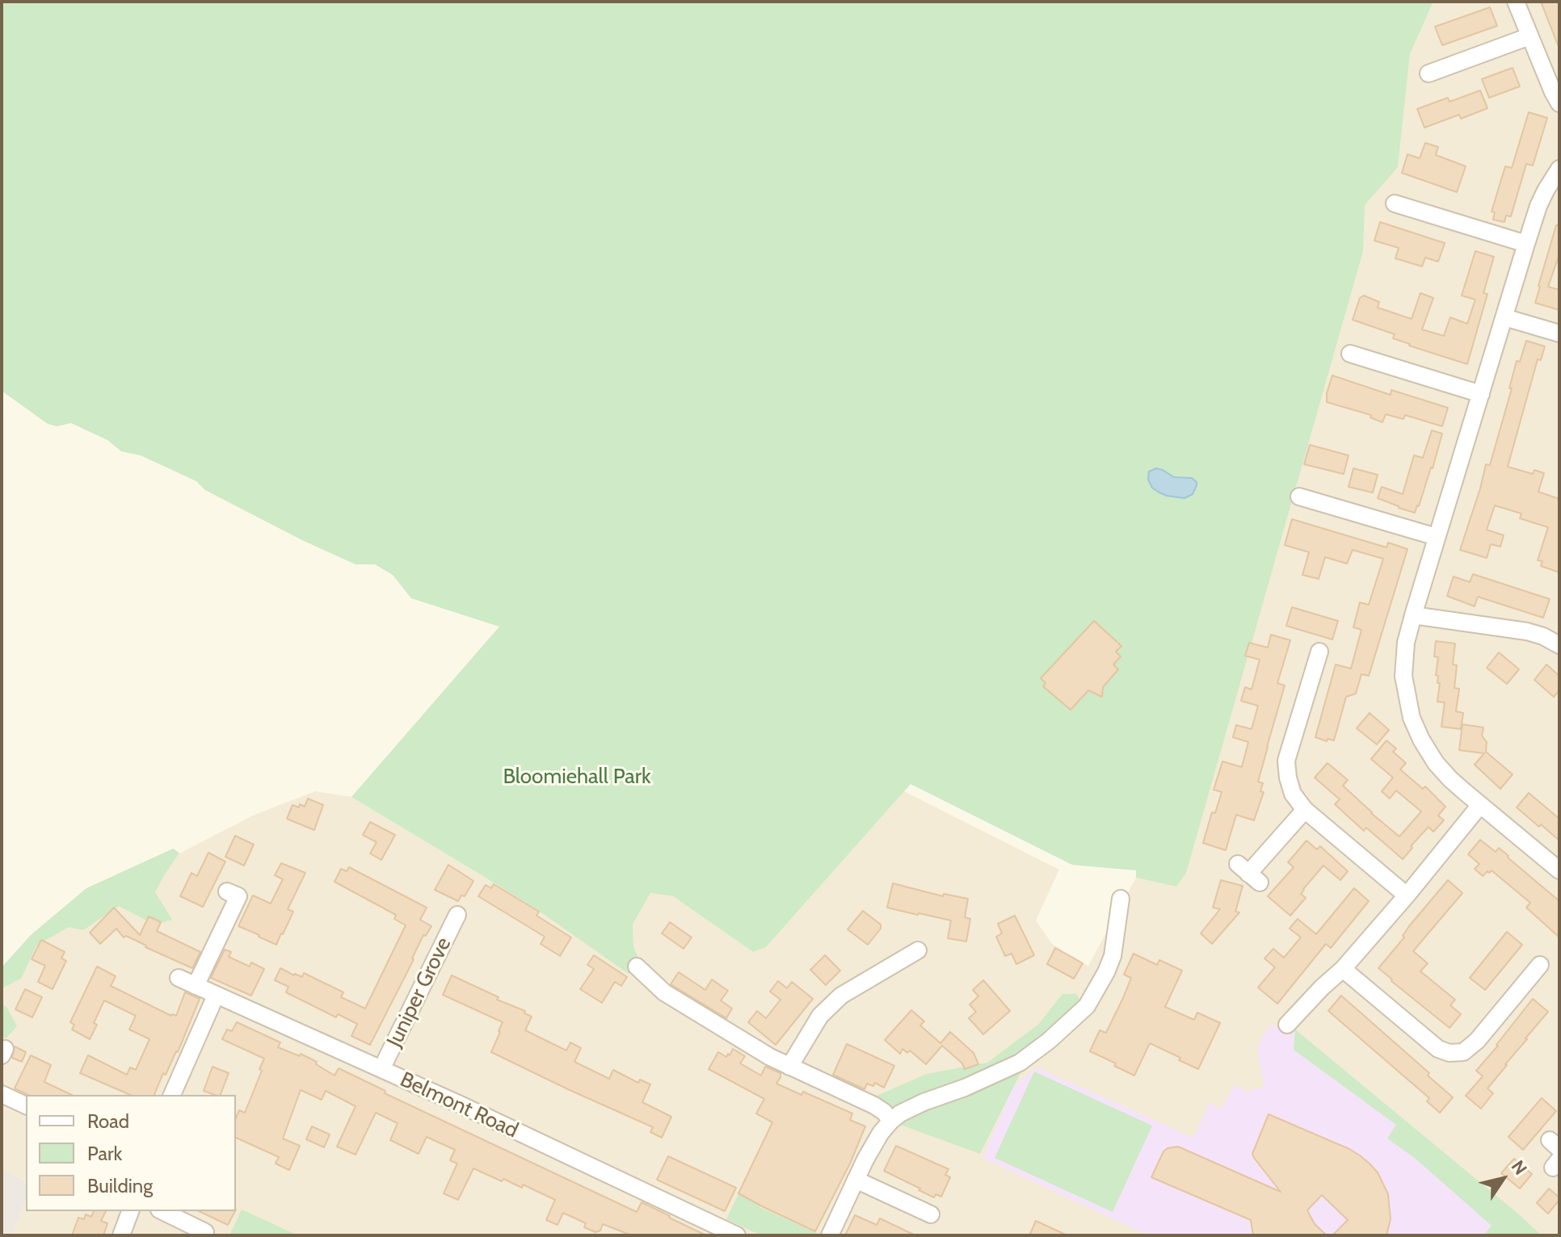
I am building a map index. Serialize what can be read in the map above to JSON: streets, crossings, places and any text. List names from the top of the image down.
{
  "streets": {
    "street": ["Juniper Grove", "Belmont Road"]
  },
  "crossings": [
    ["Juniper Grove", "Belmont Road"]
  ],
  "parks": ["Bloomiehall Park"],
  "legend": ["Road", "Park", "Building"],
  "north": "top right"
}
